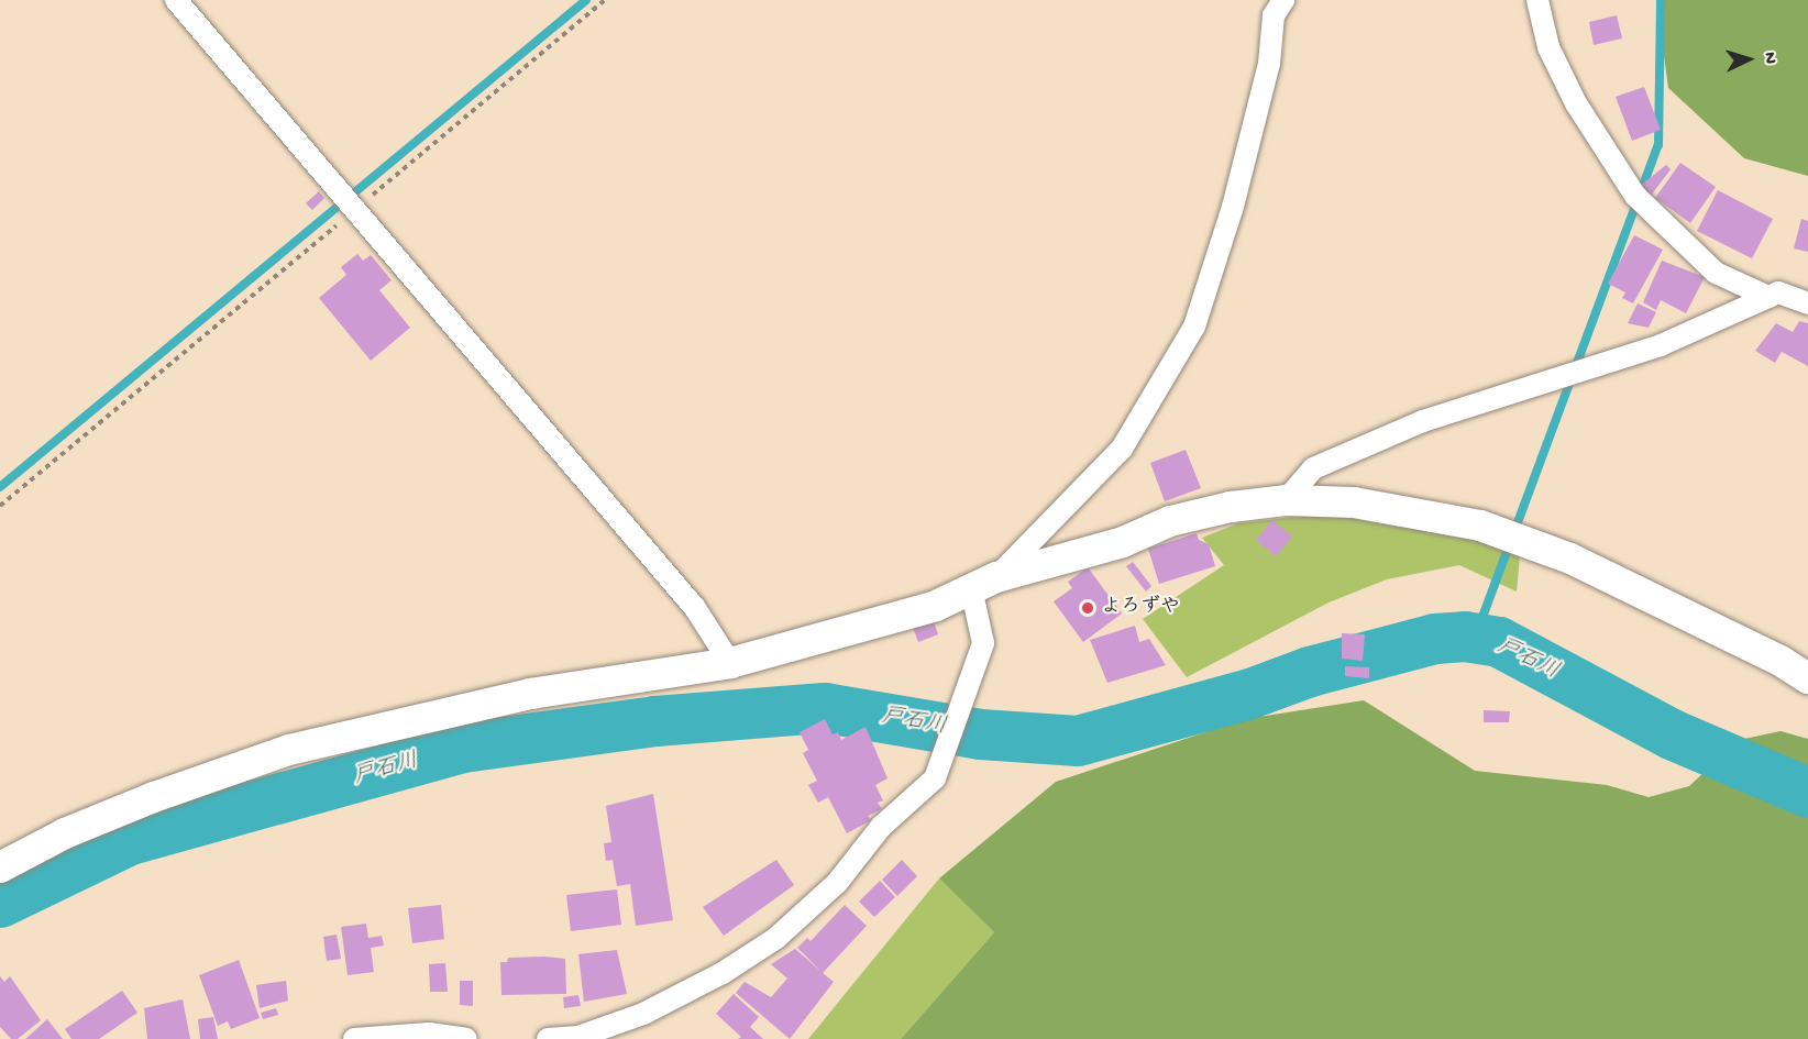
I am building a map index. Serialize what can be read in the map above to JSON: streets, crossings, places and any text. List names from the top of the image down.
{
  "water": ["戸石川"],
  "places": ["よろずや"],
  "north": "right"
}
